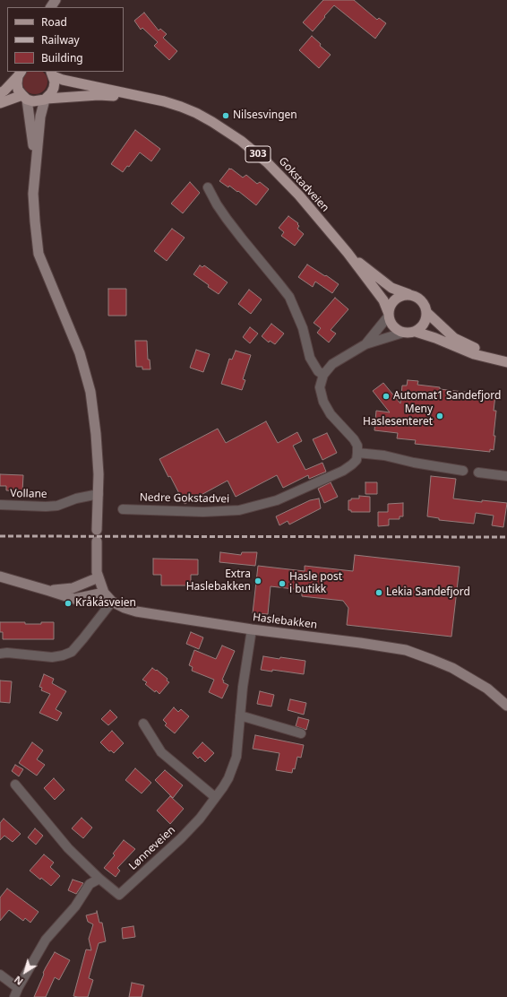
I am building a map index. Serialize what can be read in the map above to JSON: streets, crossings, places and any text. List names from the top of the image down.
{
  "streets": {
    "main road": ["303", "Gokstadveien", "Haslebakken"],
    "street": ["Vollane", "Nedre Gokstadvei", "Lønneveien"]
  },
  "crossings": [
    ["303", "Gokstadveien"],
    ["Haslebakken", "Lønneveien"]
  ],
  "places": [
    "Nilsesvingen",
    "Automat1 Sandefjord",
    "Meny Haslesenteret",
    "Extra Haslebakken",
    "Hasle post i butikk",
    "Lekia Sandefjord",
    "Kråkåsveien"
  ],
  "legend": ["Road", "Railway", "Building"],
  "north": "bottom left"
}
